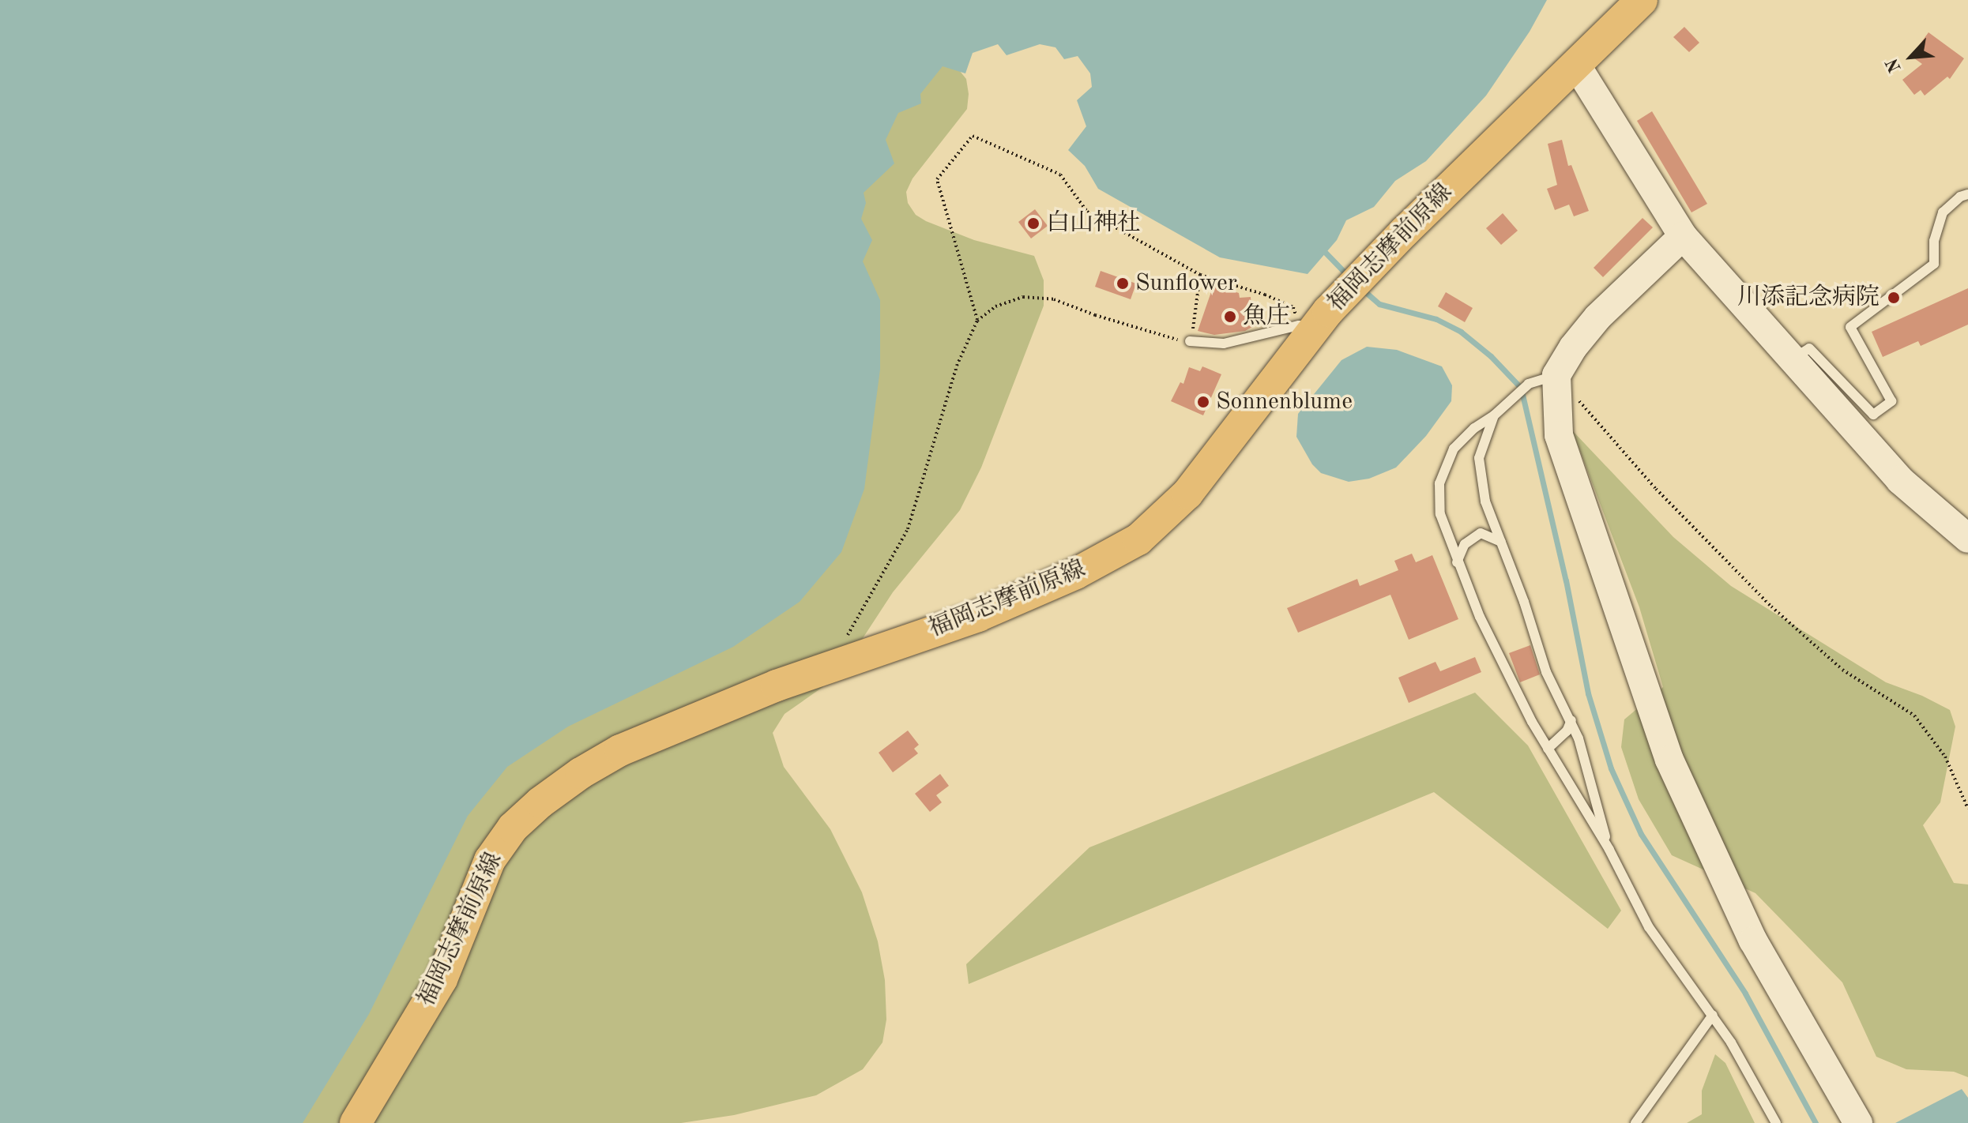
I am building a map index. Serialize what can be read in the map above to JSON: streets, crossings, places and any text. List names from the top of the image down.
{
  "streets": {
    "main road": ["福岡志摩前原線"]
  },
  "places": [
    "白山神社",
    "Sunflower",
    "川添記念病院",
    "魚庄",
    "Sonnenblume"
  ],
  "north": "bottom left"
}
